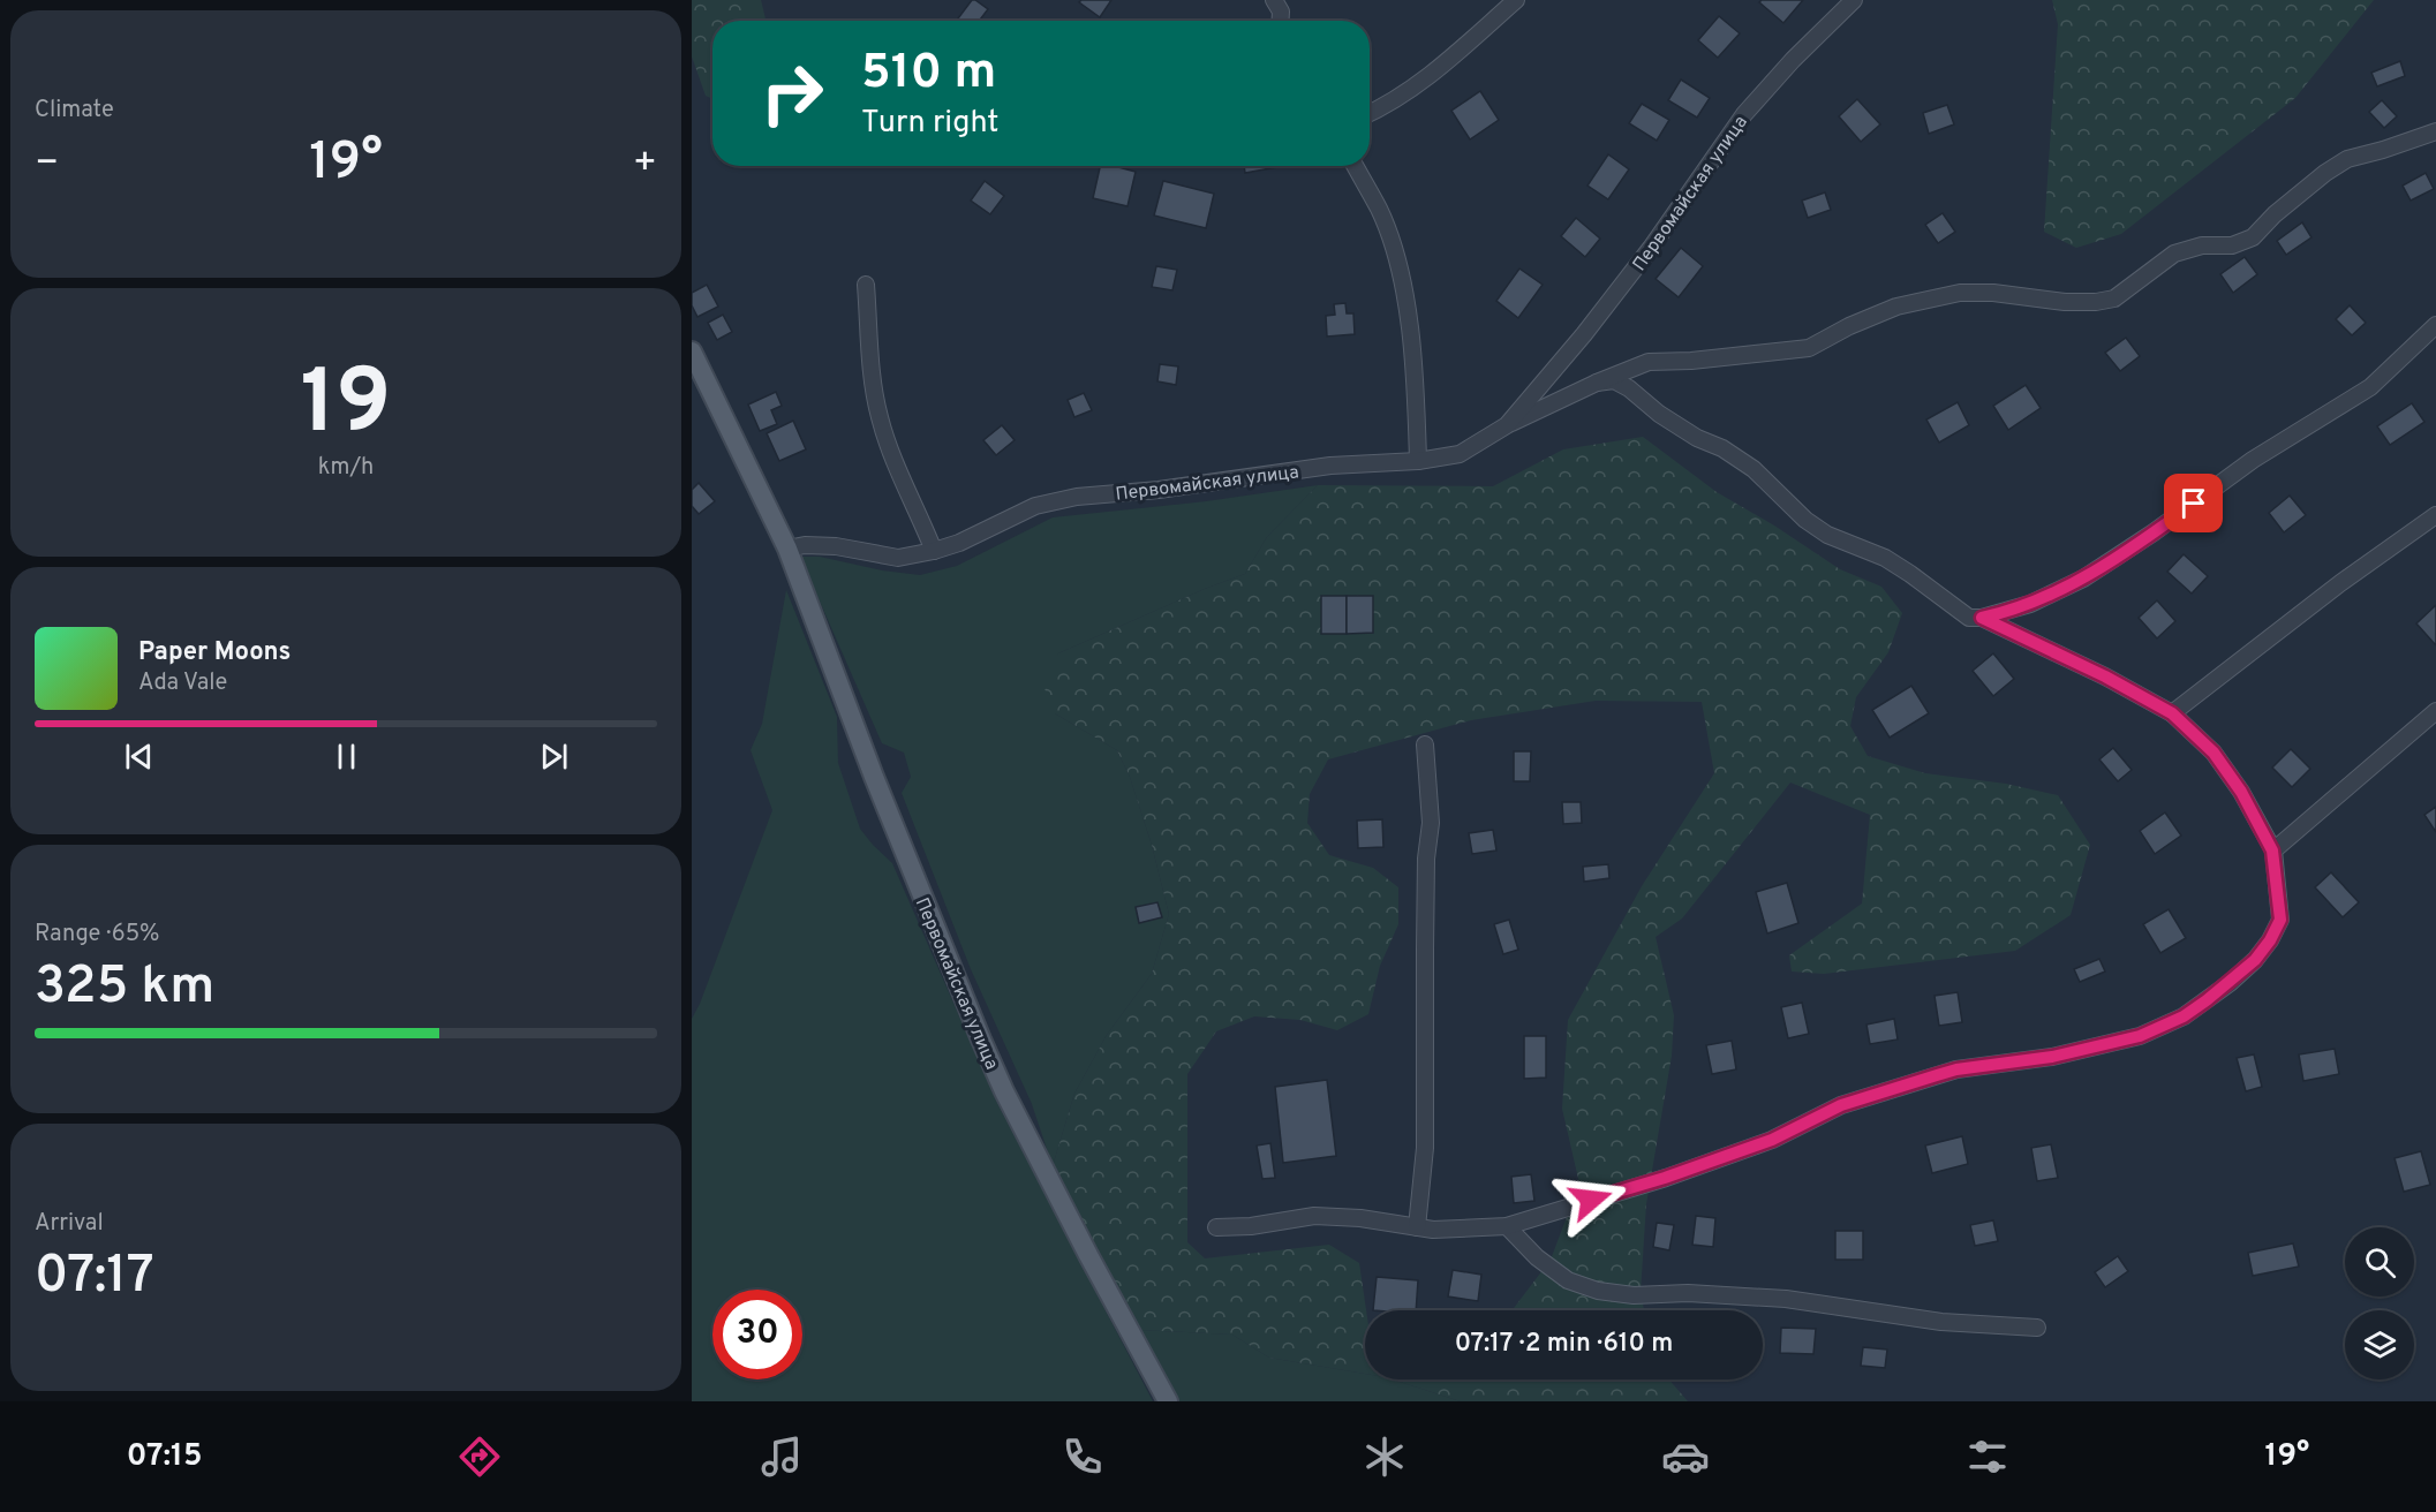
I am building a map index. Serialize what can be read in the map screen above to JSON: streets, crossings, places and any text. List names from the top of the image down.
{
  "streets": {
    "main road": ["Первомайская улица"]
  },
  "page": {
    "tile": [
      "Climate",
      ["19", "km/h"],
      ["Range · 65%", "325 km"],
      ["Arrival", "07:17"]
    ],
    "turn": ["510 m", "Turn right"],
    "heat": ["−", "19°", "+"],
    "song": ["Paper Moons", "Ada Vale"],
    "limit": "30",
    "trip": "07:17 · 2 min · 610 m",
    "tabs": ["07:15", "19°"]
  }
}
